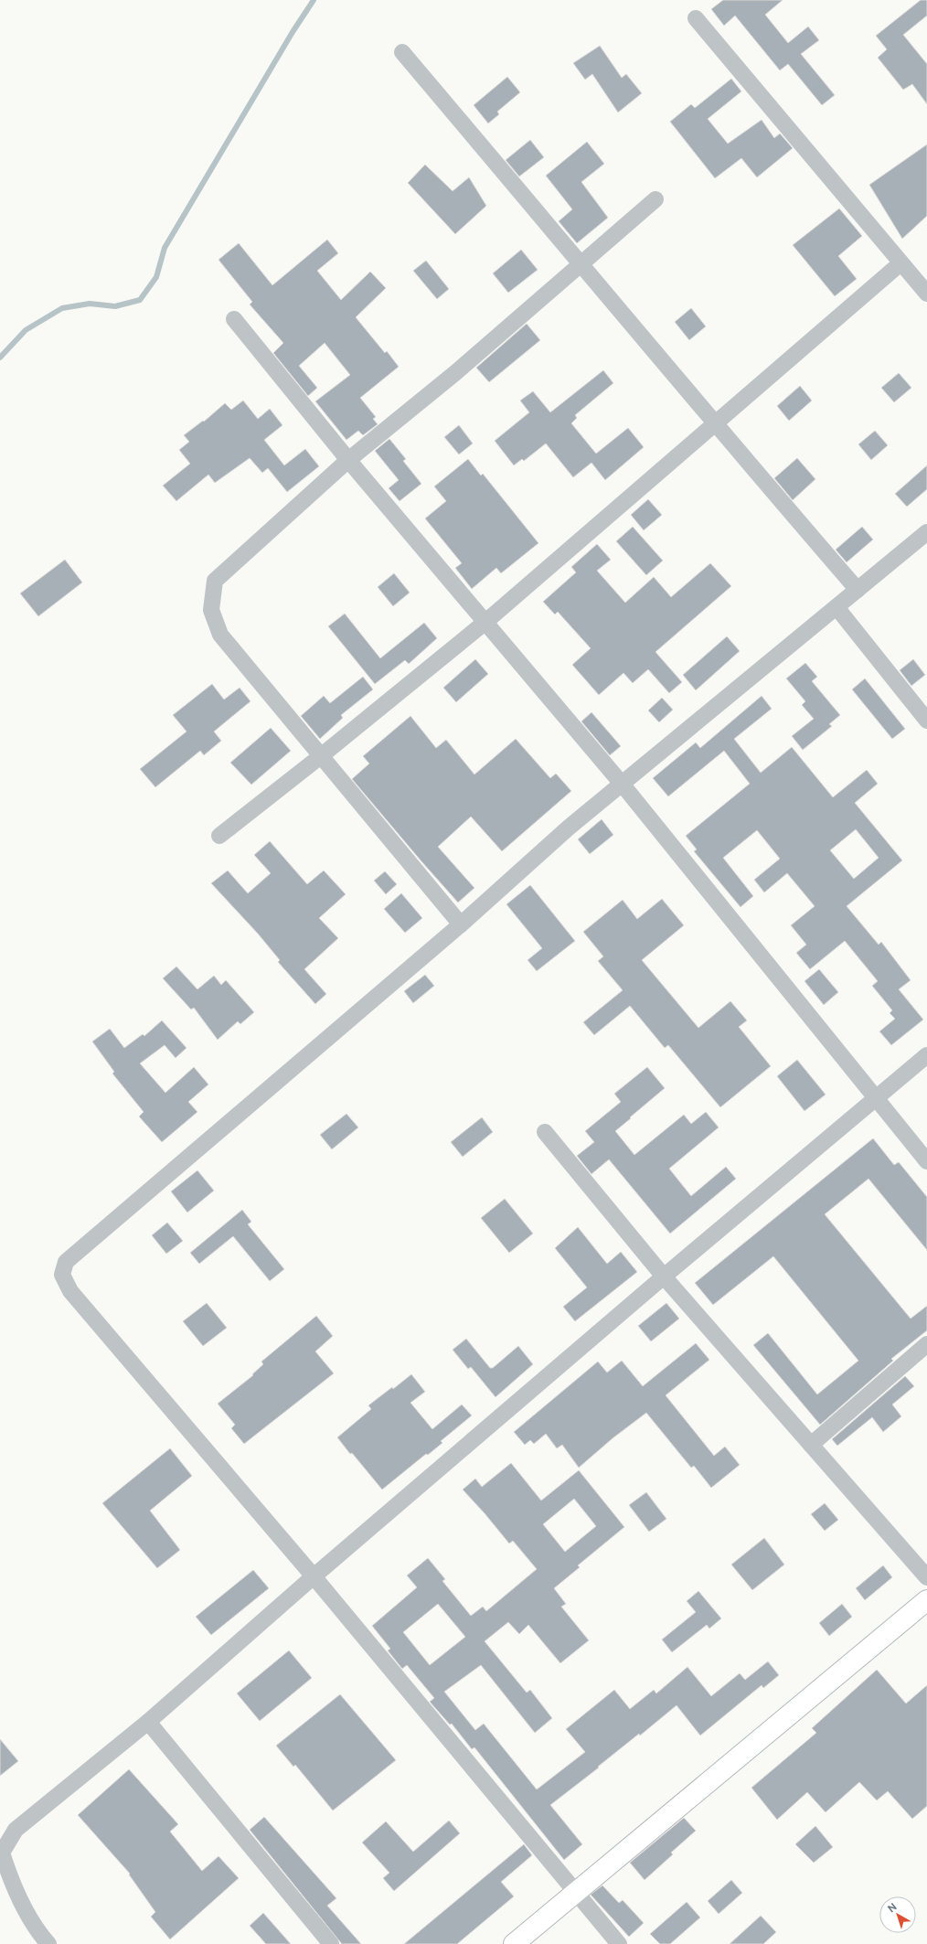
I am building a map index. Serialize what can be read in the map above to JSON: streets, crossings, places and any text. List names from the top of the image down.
{
  "north": "top left"
}
